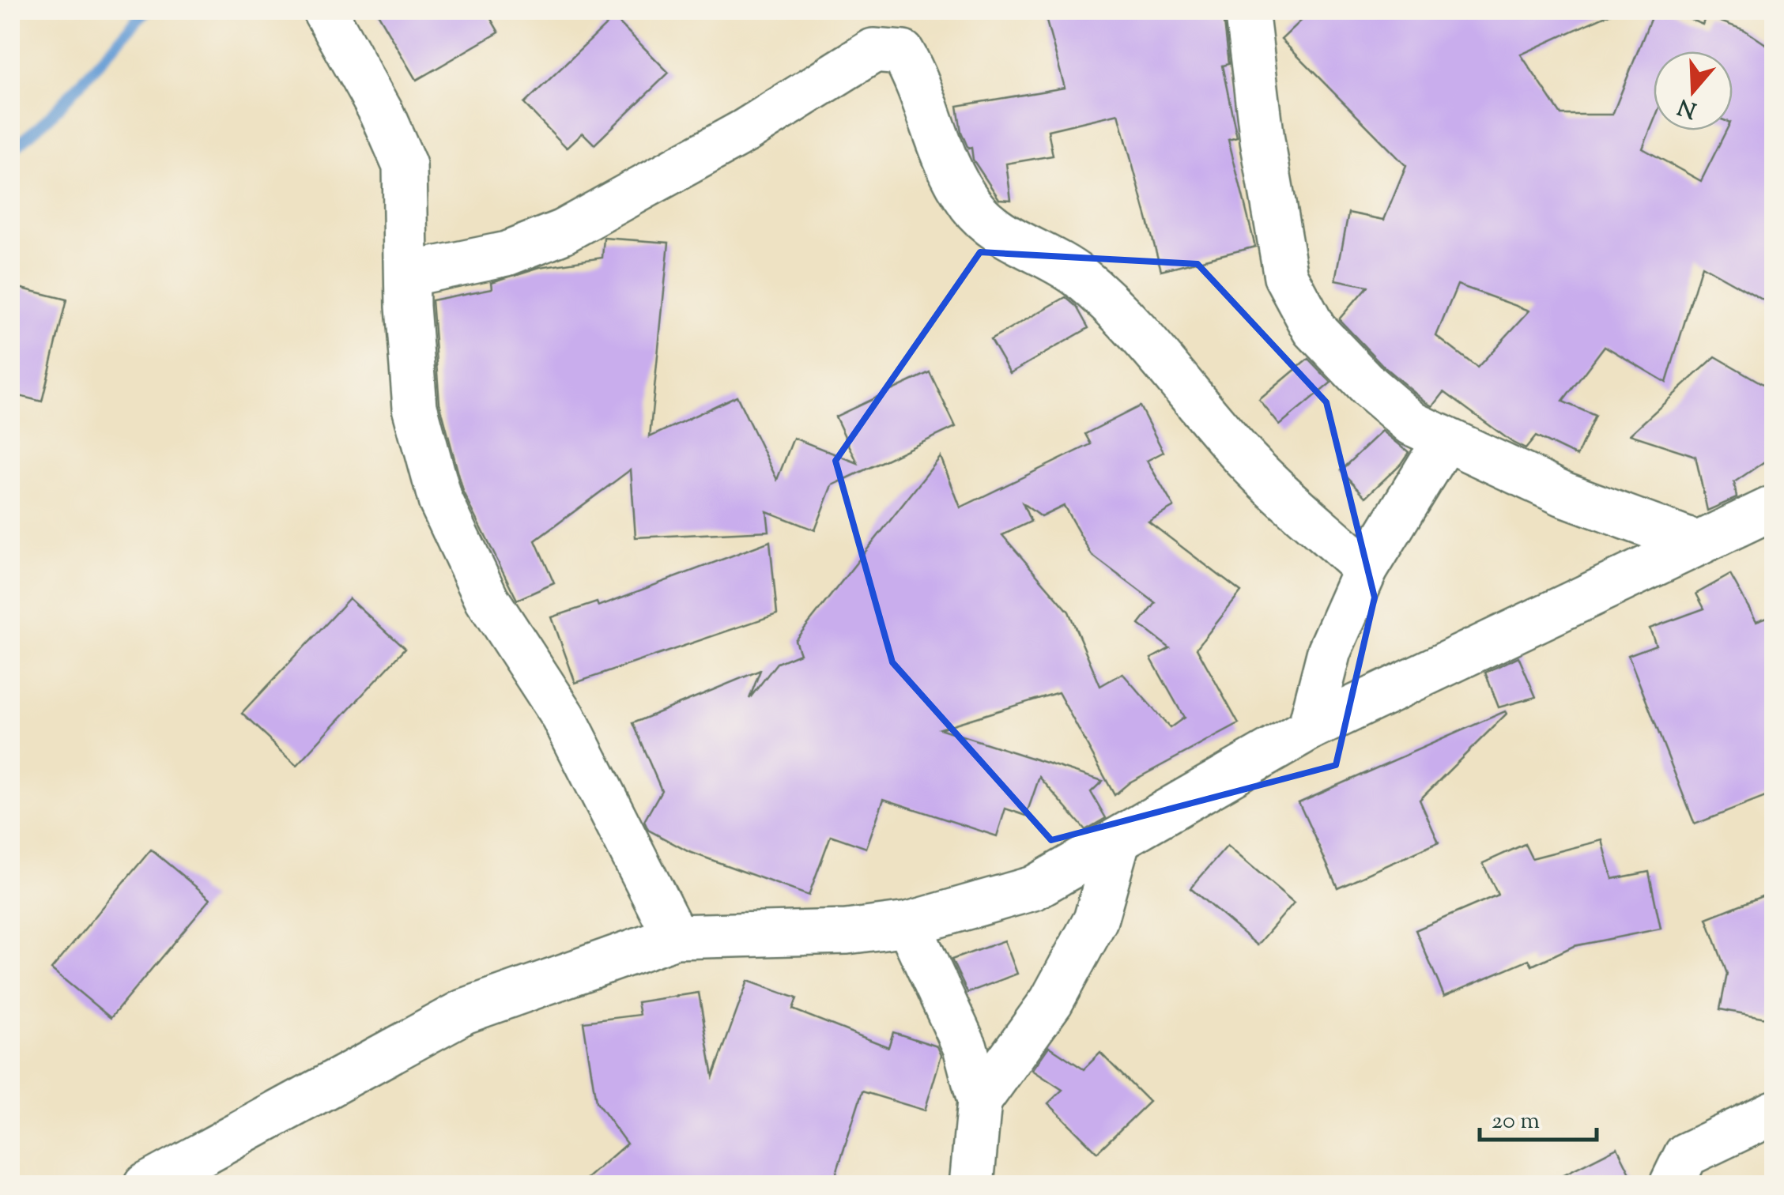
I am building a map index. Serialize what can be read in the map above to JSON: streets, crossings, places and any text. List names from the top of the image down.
{
  "scale_bar": "20 m",
  "north": "bottom"
}
